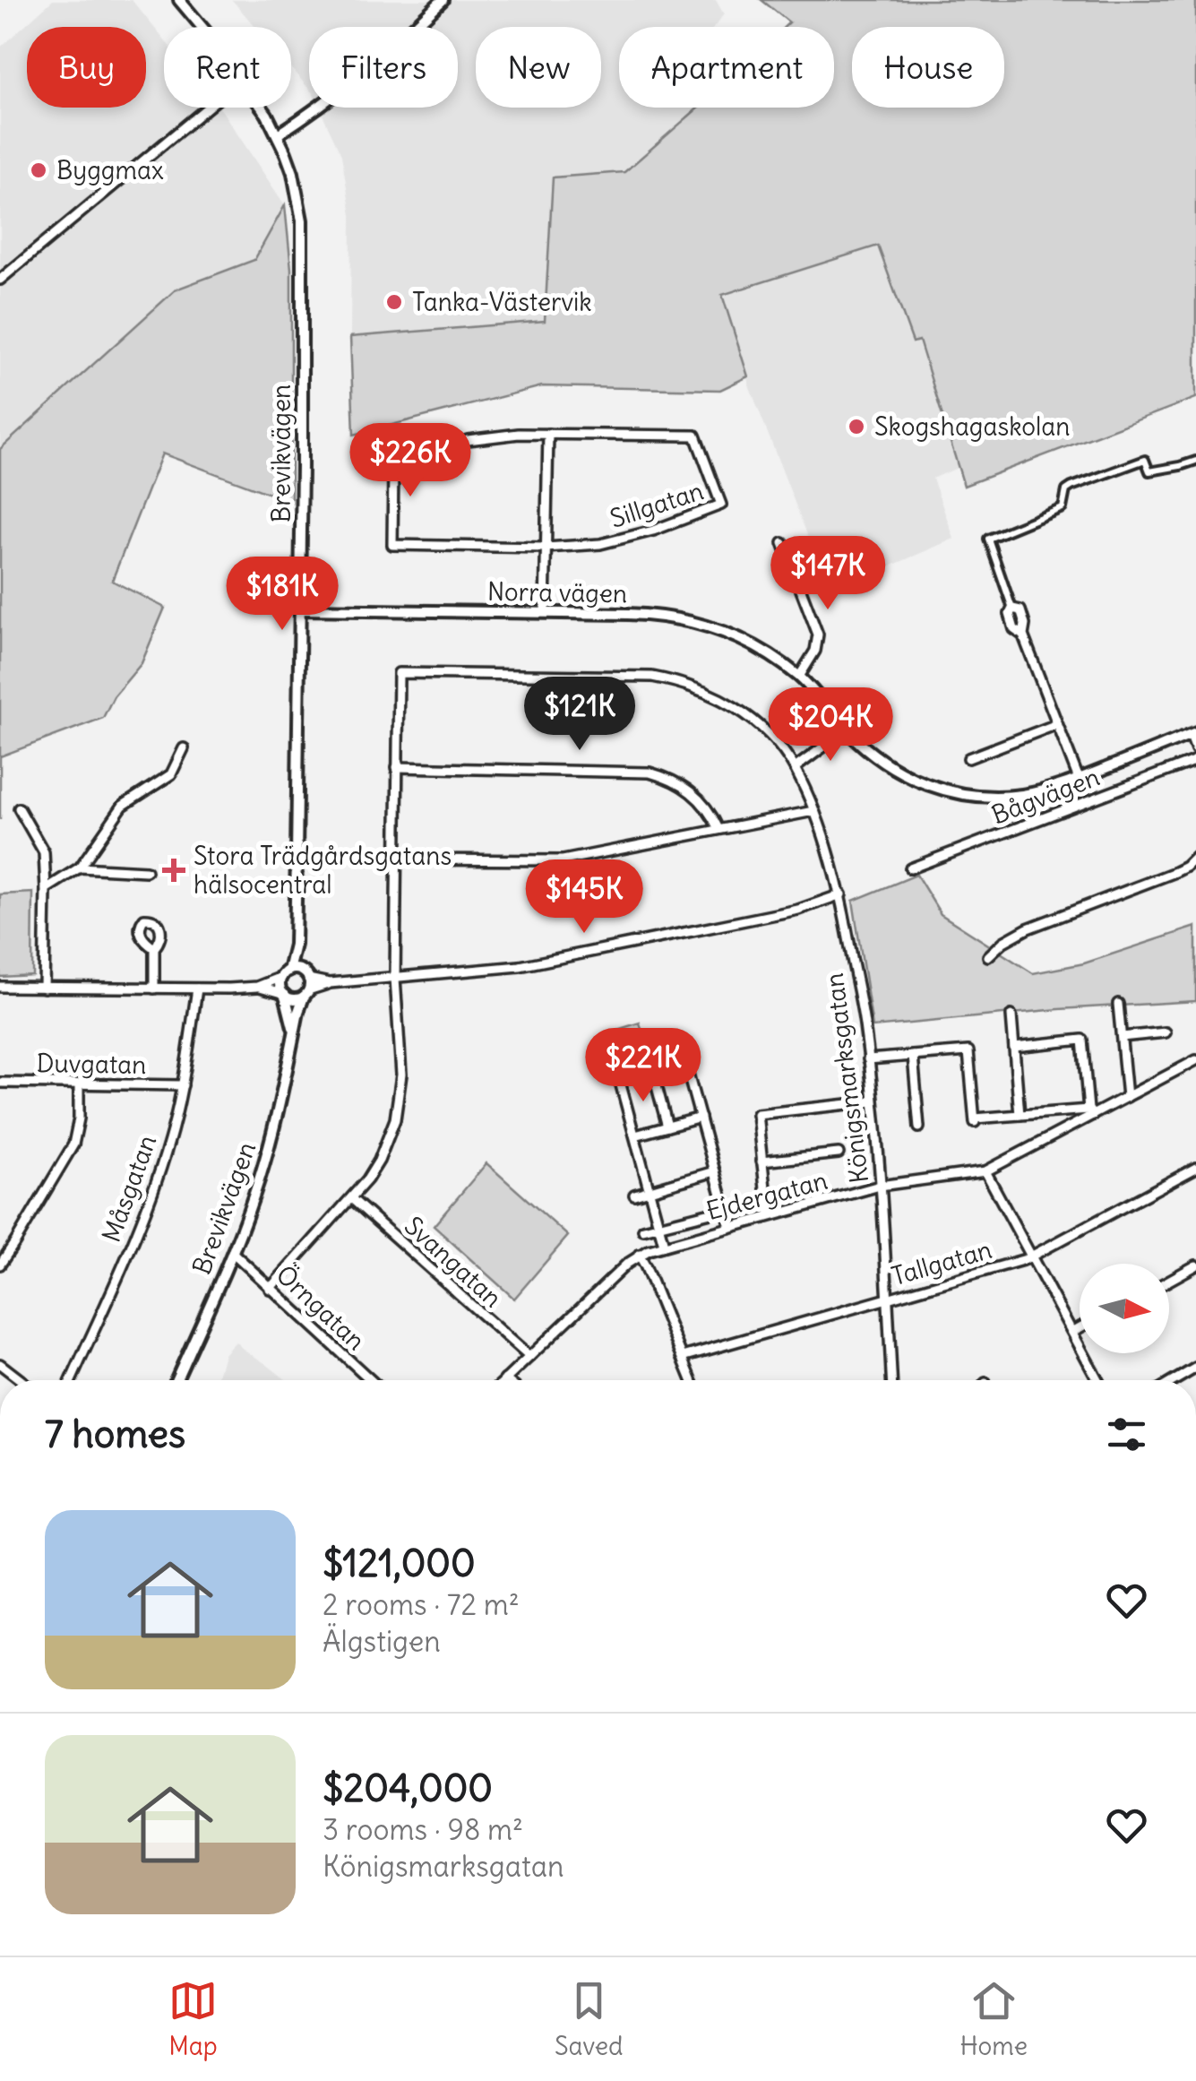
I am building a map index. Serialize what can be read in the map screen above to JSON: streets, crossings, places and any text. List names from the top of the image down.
{
  "streets": {
    "street": [
      "Brevikvägen",
      "Sillgatan",
      "Norra vägen",
      "Bågvägen",
      "Duvgatan",
      "Königsmarksgatan",
      "Måsgatan",
      "Ejdergatan",
      "Svangatan",
      "Tallgatan",
      "Örngatan"
    ]
  },
  "crossings": [
    ["Brevikvägen", "Norra vägen"],
    ["Brevikvägen", "Örngatan"],
    ["Duvgatan", "Måsgatan"],
    ["Königsmarksgatan", "Ejdergatan"],
    ["Königsmarksgatan", "Tallgatan"],
    ["Ejdergatan", "Svangatan"]
  ],
  "places": {
    "other": ["Byggmax", "Tanka-Västervik", "Skogshagaskolan"],
    "health": ["Stora Trädgårdsgatans hälsocentral"]
  },
  "north": "right",
  "page": {
    "chip": [
      "Buy",
      "Rent",
      "Filters",
      "New",
      "Apartment",
      "House"
    ],
    "price": [
      "$226K",
      "$147K",
      "$181K",
      "$121K",
      "$204K",
      "$145K",
      "$221K"
    ],
    "heading": "7 homes",
    "list": [
      {
        "name": "$121,000",
        "note": "2 rooms · 72 m² · Älgstigen"
      },
      {
        "name": "$204,000",
        "note": "3 rooms · 98 m² · Königsmarksgatan"
      }
    ],
    "tabs": ["Map", "Saved", "Home"]
  }
}
